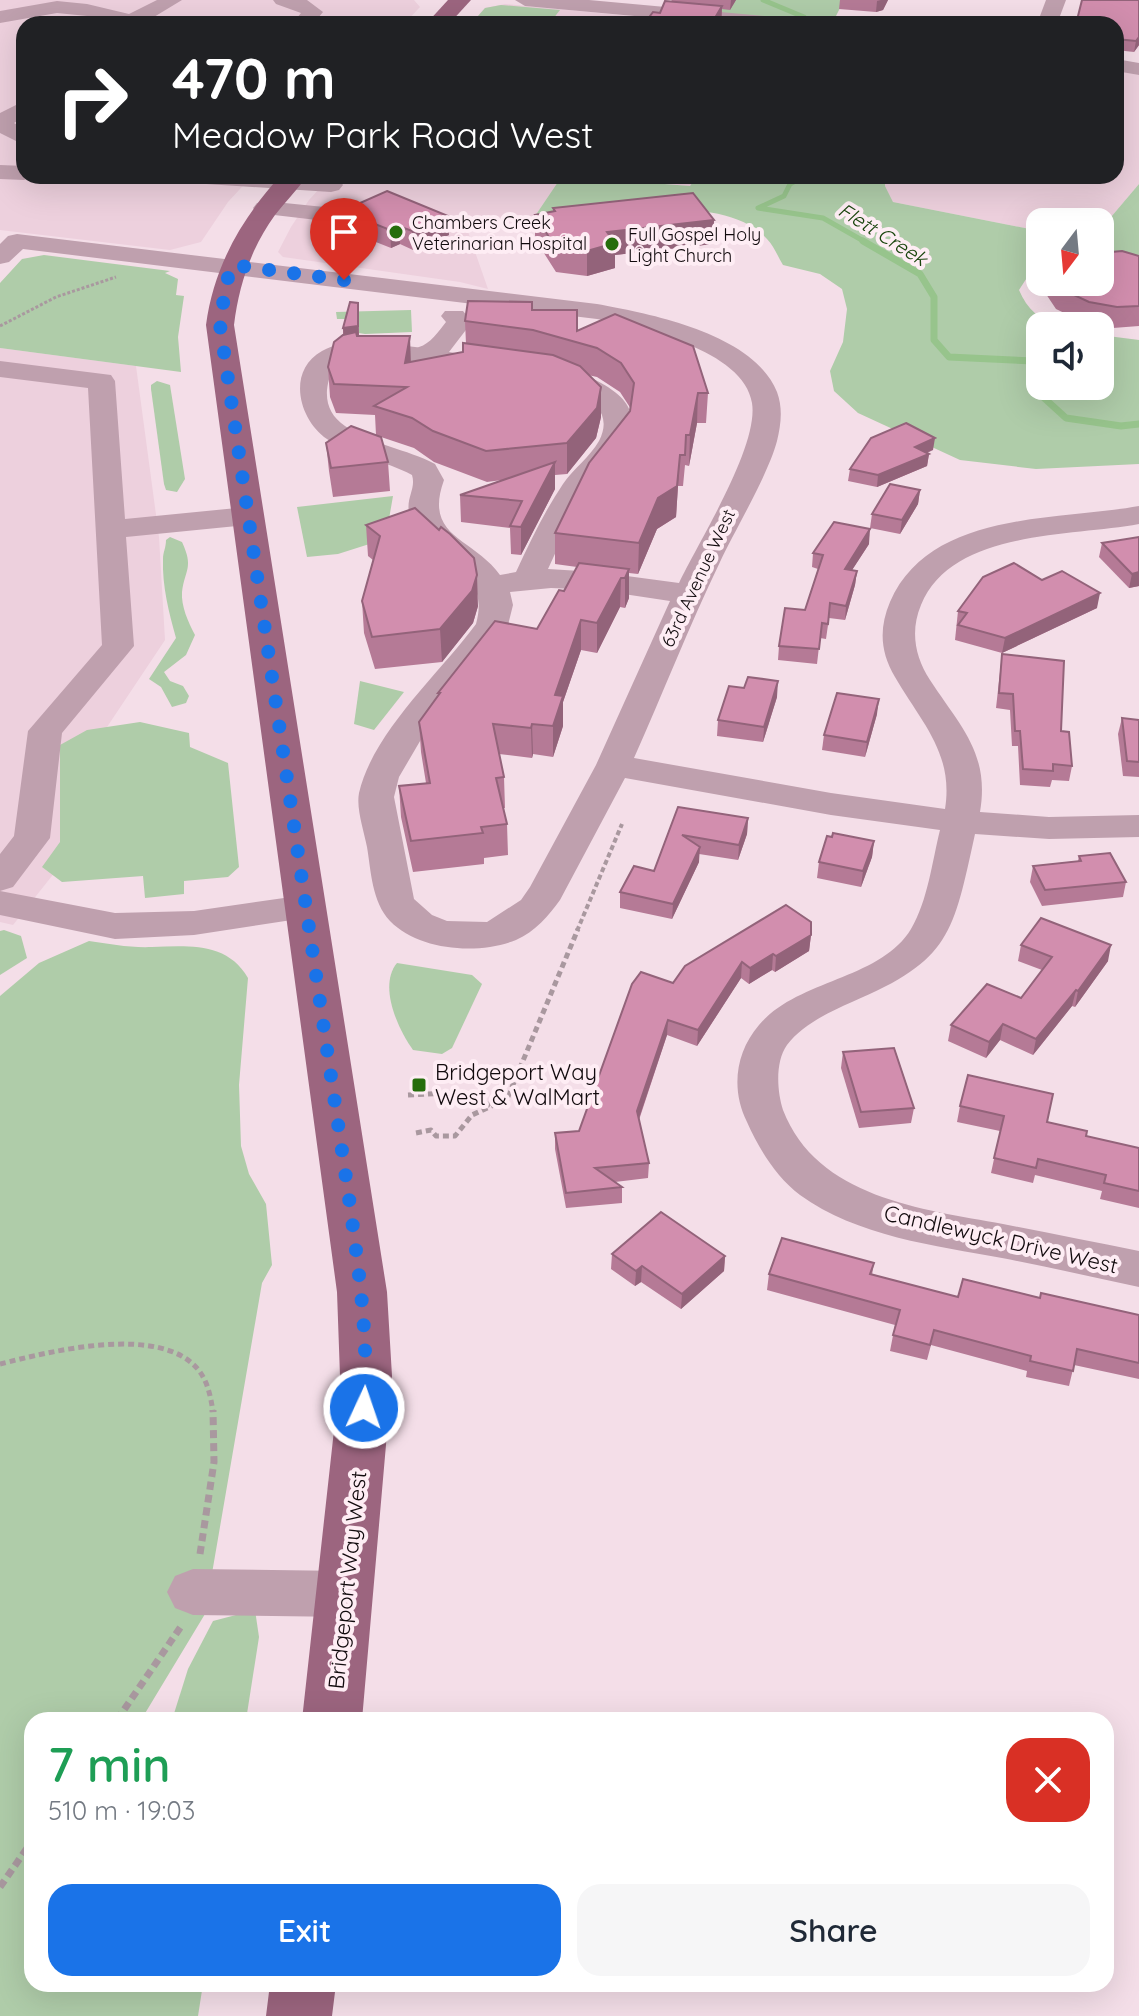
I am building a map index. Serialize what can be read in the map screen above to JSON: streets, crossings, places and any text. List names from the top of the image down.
{
  "streets": {
    "main road": ["Bridgeport Way West"],
    "street": ["63rd Avenue West", "Candlewyck Drive West"]
  },
  "water": ["Flett Creek"],
  "places": {
    "other": ["Chambers Creek Veterinarian Hospital", "Full Gospel Holy Light Church"],
    "transit": ["Bridgeport Way West & WalMart"]
  },
  "north": "bottom",
  "page": {
    "turn": ["470 m", "Meadow Park Road West"],
    "heading": ["7 min", "510 m · 19:03"],
    "buttons": ["Exit", "Share"]
  }
}
